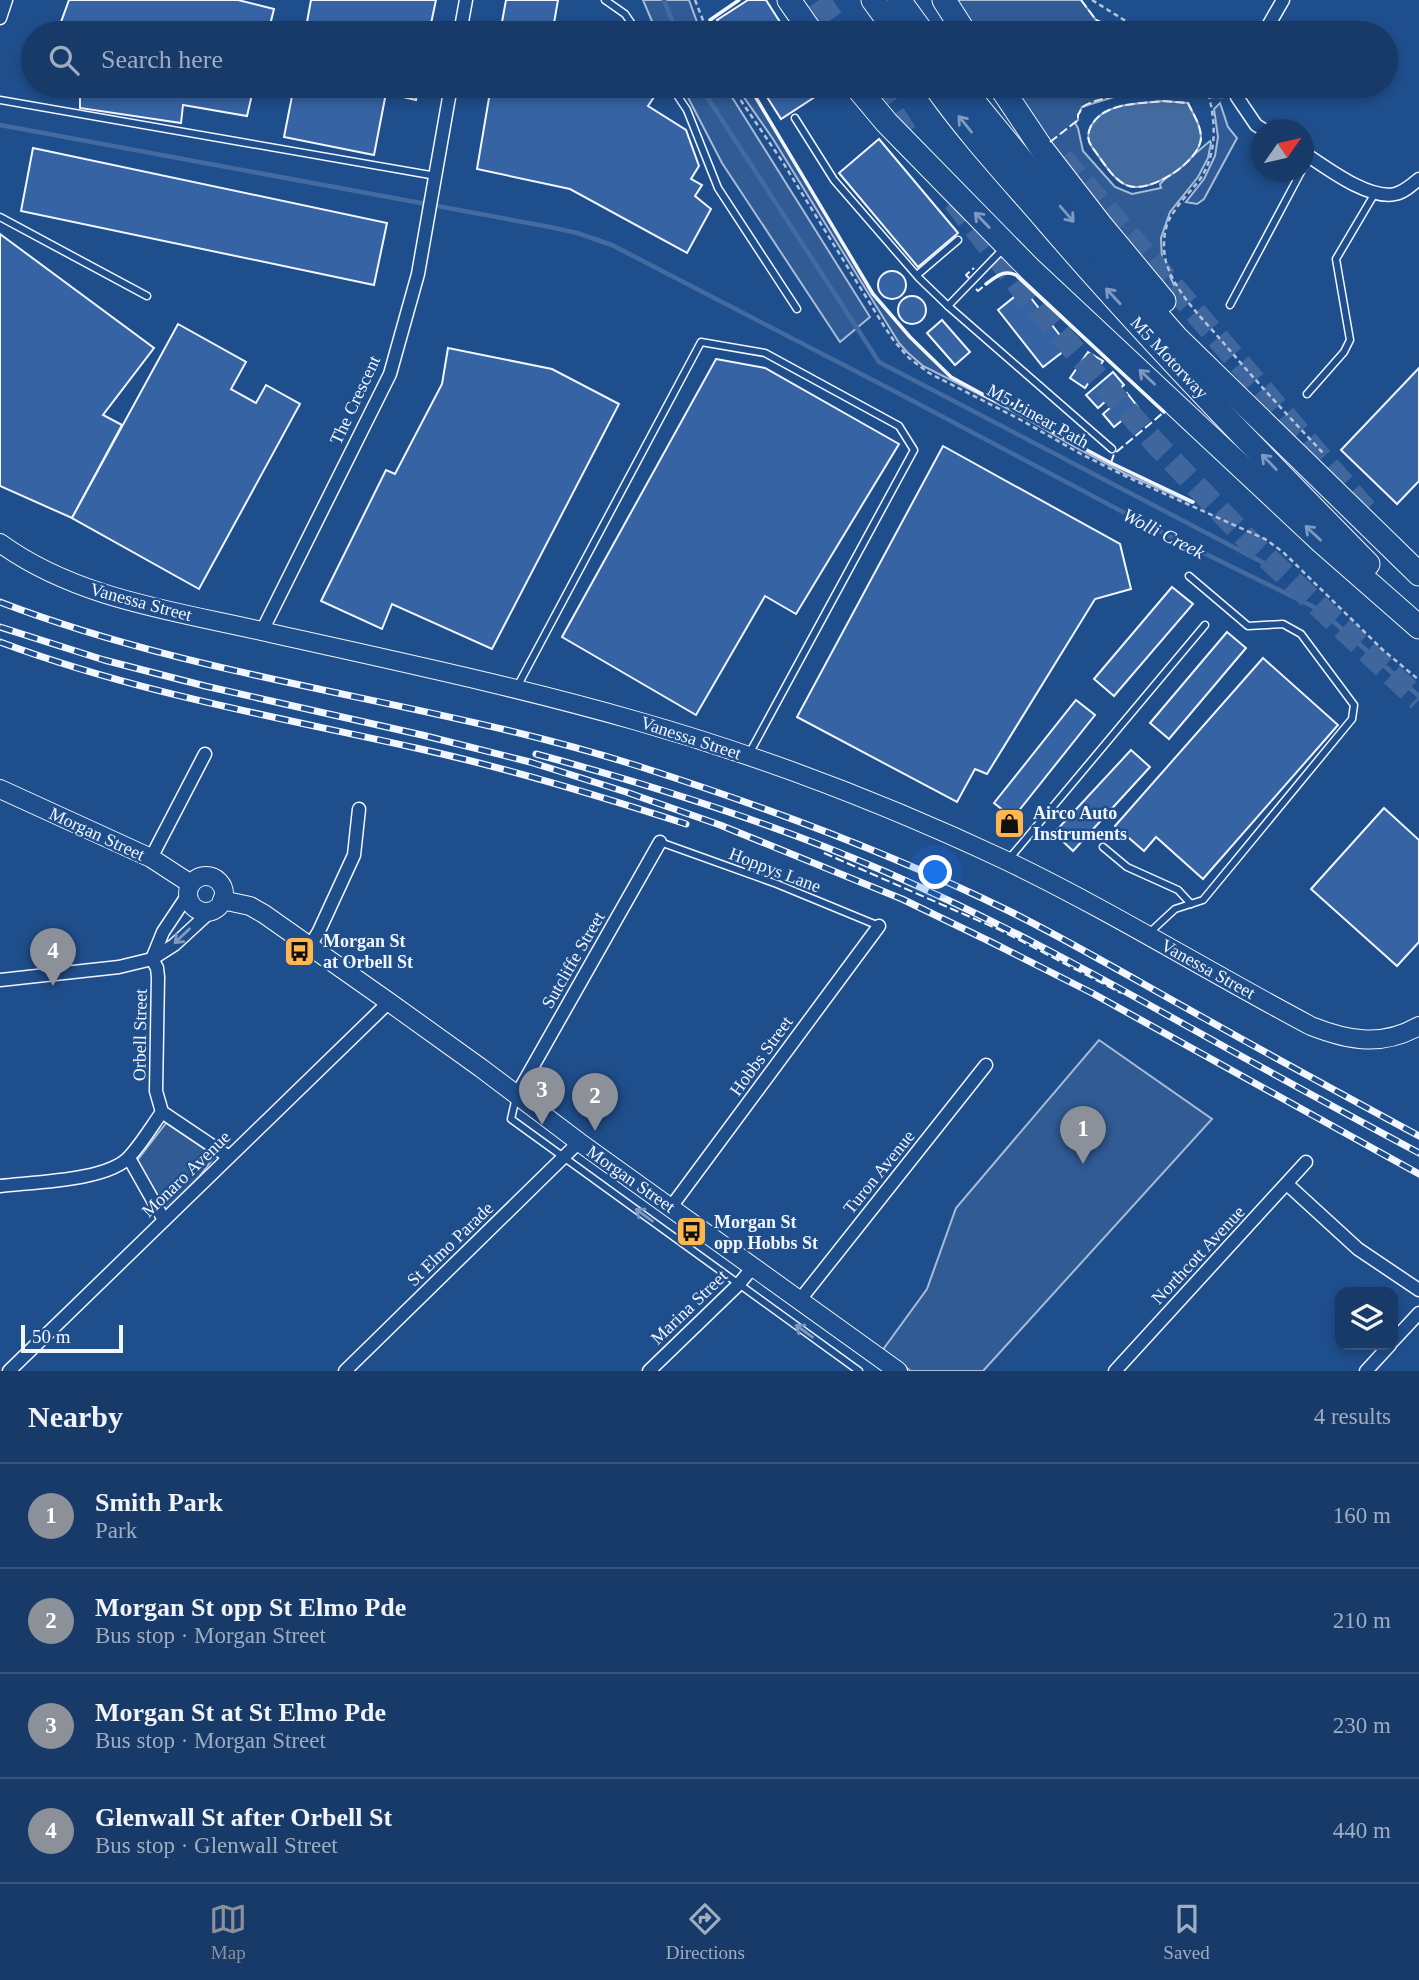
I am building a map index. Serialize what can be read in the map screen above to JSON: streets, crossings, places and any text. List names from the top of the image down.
{
  "streets": {
    "highway": ["M5 Motorway"],
    "main road": ["Vanessa Street", "Morgan Street"],
    "street": [
      "The Crescent",
      "Sutcliffe Street",
      "Orbell Street",
      "Hobbs Street",
      "Turon Avenue",
      "Monaro Avenue",
      "St Elmo Parade",
      "Northcott Avenue",
      "Marina Street"
    ],
    "lane": ["Hoppys Lane"],
    "path": ["M5 Linear Path"]
  },
  "crossings": [
    ["The Crescent", "Vanessa Street"],
    ["Morgan Street", "Sutcliffe Street"],
    ["Morgan Street", "Hobbs Street"],
    ["Morgan Street", "Turon Avenue"],
    ["Morgan Street", "Monaro Avenue"],
    ["Morgan Street", "St Elmo Parade"],
    ["Morgan Street", "Marina Street"],
    ["Hoppys Lane", "Sutcliffe Street"],
    ["Hoppys Lane", "Hobbs Street"]
  ],
  "water": ["Wolli Creek"],
  "places": {
    "shop": ["Airco Auto Instruments"],
    "bus stop": ["Morgan St at Orbell St", "Morgan St opp Hobbs St"]
  },
  "scale_bar": "50 m",
  "north": "top right",
  "page": {
    "search": "Search here",
    "pins": [
      "4",
      "3",
      "2",
      "1"
    ],
    "scale": "50 m",
    "heading": ["Nearby", "4 results"],
    "list": [
      {
        "mark": "1",
        "name": "Smith Park",
        "note": "Park",
        "value": "160 m"
      },
      {
        "mark": "2",
        "name": "Morgan St opp St Elmo Pde",
        "note": "Bus stop · Morgan Street",
        "value": "210 m"
      },
      {
        "mark": "3",
        "name": "Morgan St at St Elmo Pde",
        "note": "Bus stop · Morgan Street",
        "value": "230 m"
      },
      {
        "mark": "4",
        "name": "Glenwall St after Orbell St",
        "note": "Bus stop · Glenwall Street",
        "value": "440 m"
      }
    ],
    "nav": ["Map", "Directions", "Saved"]
  }
}
